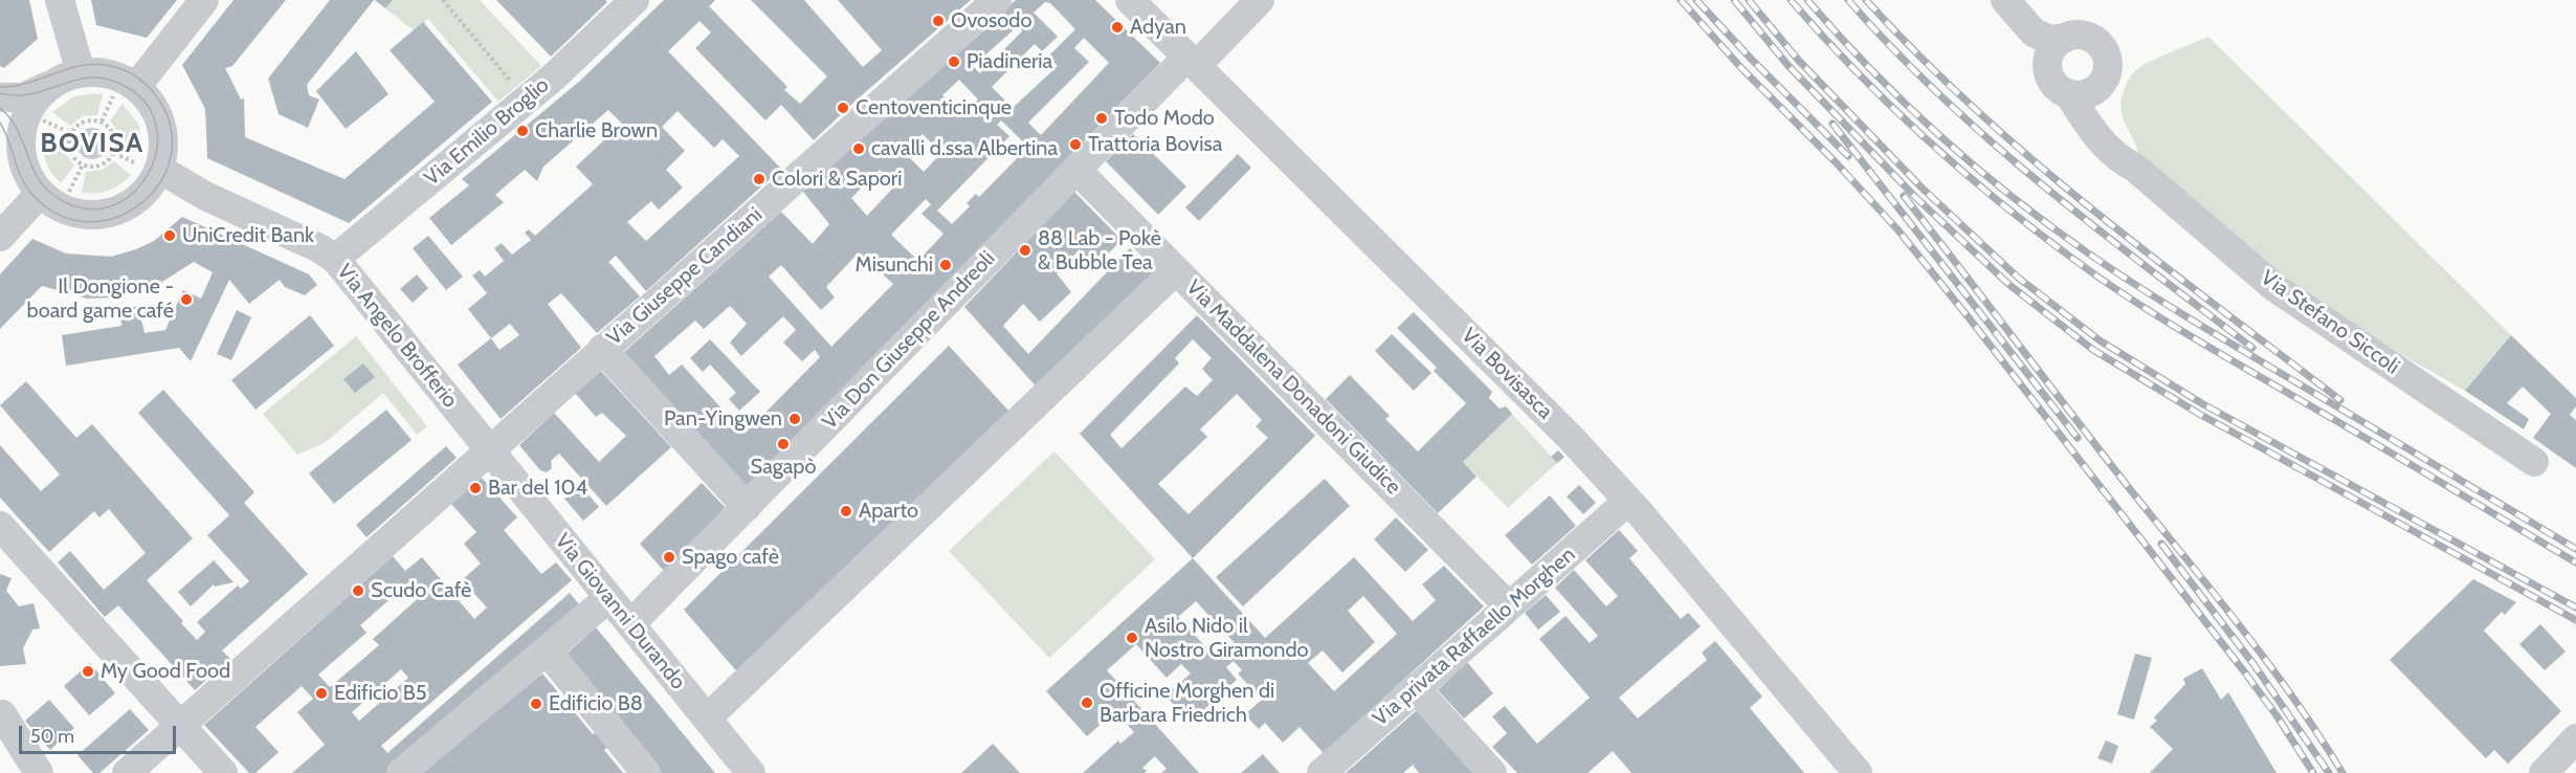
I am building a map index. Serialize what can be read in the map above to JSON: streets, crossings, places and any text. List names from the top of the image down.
{
  "streets": {
    "street": [
      "Via Emilio Broglio",
      "Via Giuseppe Candiani",
      "Via Stefano Siccoli",
      "Via Angelo Brofferio",
      "Via Don Giuseppe Andreoli",
      "Via Bovisasca",
      "Via Maddalena Donadoni Giudice",
      "Via Giovanni Durando",
      "Via privata Raffaello Morghen"
    ]
  },
  "crossings": [
    ["Via Emilio Broglio", "Via Angelo Brofferio"],
    ["Via Giuseppe Candiani", "Via Angelo Brofferio"],
    ["Via Giuseppe Candiani", "Via Giovanni Durando"],
    ["Via Angelo Brofferio", "Via Giovanni Durando"],
    ["Via Don Giuseppe Andreoli", "Via Bovisasca"],
    ["Via Don Giuseppe Andreoli", "Via Maddalena Donadoni Giudice"],
    ["Via Don Giuseppe Andreoli", "Via Giovanni Durando"],
    ["Via Bovisasca", "Via privata Raffaello Morghen"],
    ["Via Maddalena Donadoni Giudice", "Via privata Raffaello Morghen"]
  ],
  "districts": ["BOVISA"],
  "places": [
    "Ovosodo",
    "Adyan",
    "Piadineria",
    "Centoventicinque",
    "Todo Modo",
    "Charlie Brown",
    "Trattoria Bovisa",
    "cavalli d.ssa Albertina",
    "Colori & Sapori",
    "UniCredit Bank",
    "88 Lab - Pokè & Bubble Tea",
    "Misunchi",
    "Il Dongione - board game café",
    "Pan-Yingwen",
    "Sagapò",
    "Bar del 104",
    "Aparto",
    "Spago cafè",
    "Scudo Cafè",
    "Asilo Nido il Nostro Giramondo",
    "My Good Food",
    "Edificio B5",
    "Officine Morghen di Barbara Friedrich",
    "Edificio B8"
  ],
  "scale_bar": "50 m"
}
